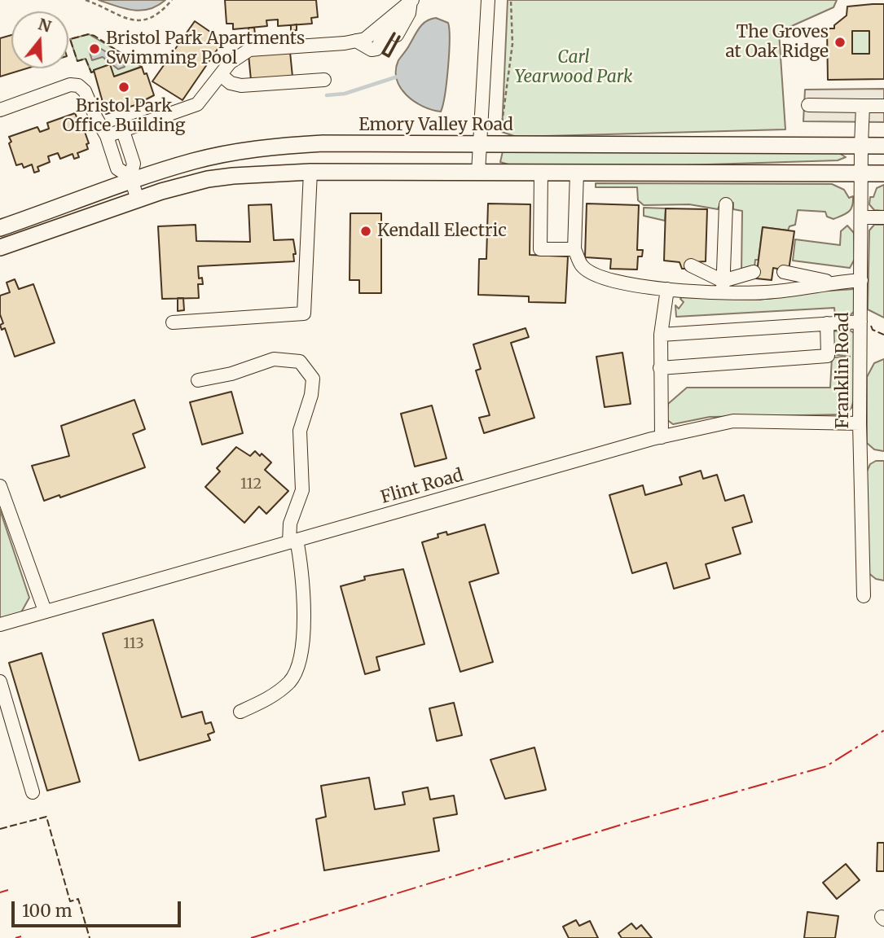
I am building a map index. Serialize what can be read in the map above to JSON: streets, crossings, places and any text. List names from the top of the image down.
{
  "streets": {
    "main road": ["Emory Valley Road"],
    "street": ["Franklin Road", "Flint Road"]
  },
  "crossings": [
    ["Emory Valley Road", "Franklin Road"],
    ["Franklin Road", "Flint Road"]
  ],
  "parks": ["Carl Yearwood Park"],
  "places": [
    "The Groves at Oak Ridge",
    "Bristol Park Apartments Swimming Pool",
    "Bristol Park Office Building",
    "Kendall Electric"
  ],
  "house_numbers": ["112", "113"],
  "scale_bar": "100 m",
  "north": "top"
}
